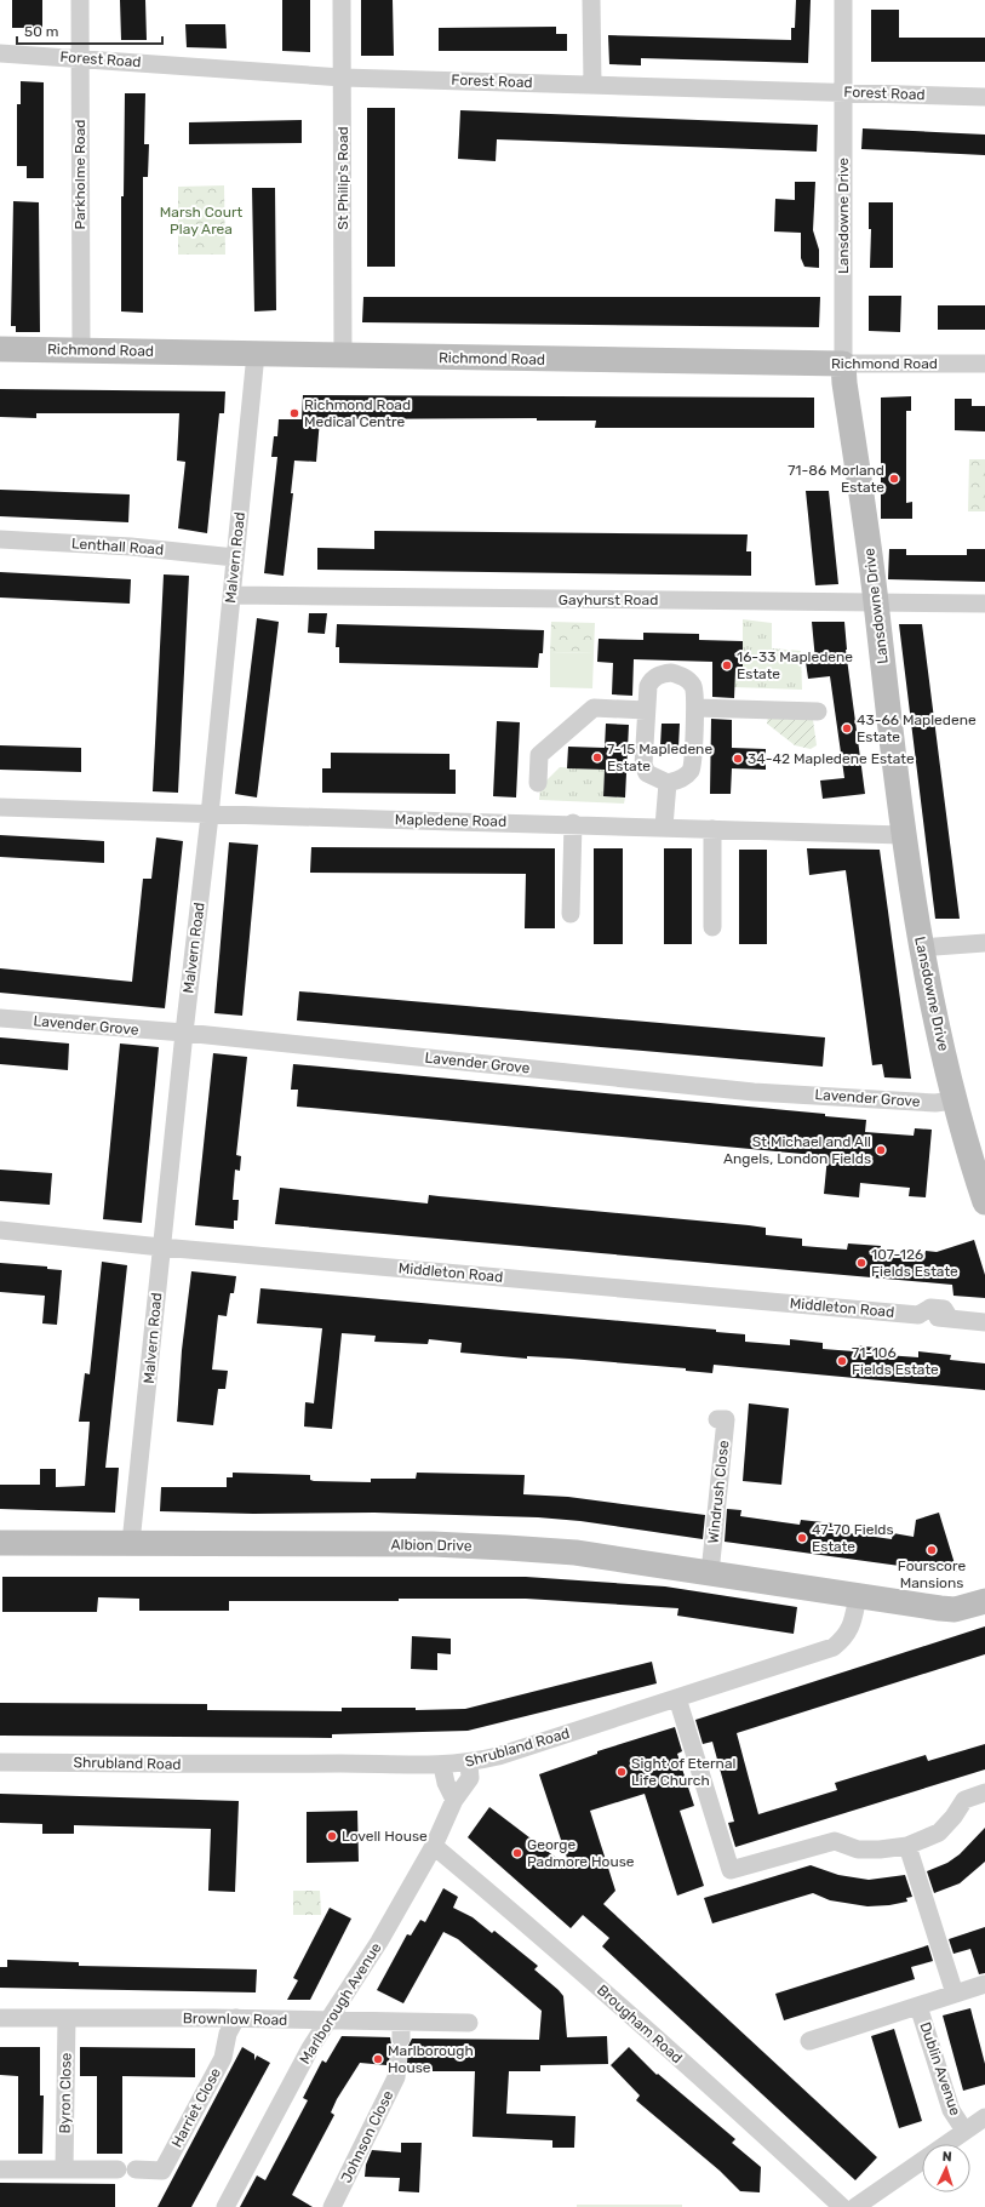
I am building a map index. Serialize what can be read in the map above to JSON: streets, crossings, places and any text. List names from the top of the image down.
{
  "streets": {
    "street": [
      "Forest Road",
      "Parkholme Road",
      "St Philip's Road",
      "Lansdowne Drive",
      "Richmond Road",
      "Lenthall Road",
      "Malvern Road",
      "Gayhurst Road",
      "Mapledene Road",
      "Lavender Grove",
      "Middleton Road",
      "Windrush Close",
      "Albion Drive",
      "Shrubland Road",
      "Marlborough Avenue",
      "Brownlow Road",
      "Brougham Road",
      "Dublin Avenue",
      "Byron Close",
      "Harriet Close",
      "Johnson Close"
    ]
  },
  "crossings": [
    ["Forest Road", "Parkholme Road"],
    ["Forest Road", "St Philip's Road"],
    ["Forest Road", "Lansdowne Drive"],
    ["Parkholme Road", "Richmond Road"],
    ["St Philip's Road", "Richmond Road"],
    ["Lansdowne Drive", "Richmond Road"],
    ["Lansdowne Drive", "Gayhurst Road"],
    ["Lansdowne Drive", "Mapledene Road"],
    ["Lansdowne Drive", "Lavender Grove"],
    ["Richmond Road", "Malvern Road"],
    ["Lenthall Road", "Malvern Road"],
    ["Malvern Road", "Gayhurst Road"],
    ["Malvern Road", "Mapledene Road"],
    ["Malvern Road", "Lavender Grove"],
    ["Malvern Road", "Middleton Road"],
    ["Malvern Road", "Albion Drive"],
    ["Windrush Close", "Albion Drive"],
    ["Albion Drive", "Shrubland Road"],
    ["Shrubland Road", "Marlborough Avenue"],
    ["Marlborough Avenue", "Brownlow Road"],
    ["Marlborough Avenue", "Brougham Road"],
    ["Brownlow Road", "Byron Close"],
    ["Brownlow Road", "Harriet Close"],
    ["Byron Close", "Harriet Close"]
  ],
  "parks": ["Marsh Court Play Area"],
  "places": [
    "Richmond Road Medical Centre",
    "71-86 Morland Estate",
    "16-33 Mapledene Estate",
    "43-66 Mapledene Estate",
    "7-15 Mapledene Estate",
    "34-42 Mapledene Estate",
    "St Michael and All Angels, London Fields",
    "107-126 Fields Estate",
    "71-106 Fields Estate",
    "47-70 Fields Estate",
    "Fourscore Mansions",
    "Sight of Eternal Life Church",
    "Lovell House",
    "George Padmore House",
    "Marlborough House"
  ],
  "scale_bar": "50 m",
  "north": "top"
}
